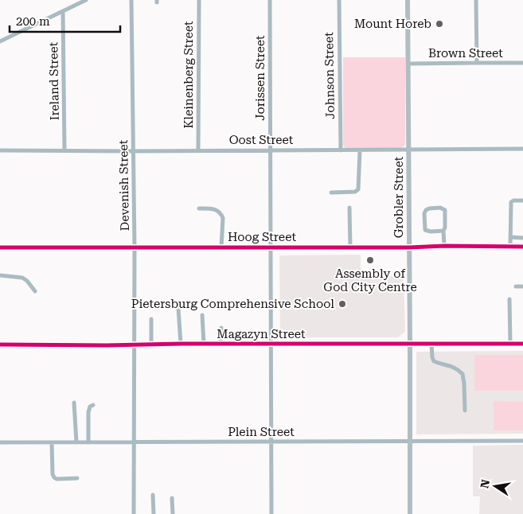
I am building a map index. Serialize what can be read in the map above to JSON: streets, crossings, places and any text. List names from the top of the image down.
{
  "streets": {
    "main road": ["Grobler Street"],
    "street": [
      "Brown Street",
      "Kleinenberg Street",
      "Johnson Street",
      "Jorissen Street",
      "Ireland Street",
      "Oost Street",
      "Devenish Street",
      "Hoog Street",
      "Magazyn Street",
      "Plein Street"
    ]
  },
  "crossings": [
    ["Brown Street", "Grobler Street"],
    ["Kleinenberg Street", "Oost Street"],
    ["Johnson Street", "Oost Street"],
    ["Jorissen Street", "Oost Street"],
    ["Jorissen Street", "Hoog Street"],
    ["Jorissen Street", "Magazyn Street"],
    ["Jorissen Street", "Plein Street"],
    ["Ireland Street", "Oost Street"],
    ["Oost Street", "Devenish Street"],
    ["Oost Street", "Grobler Street"],
    ["Devenish Street", "Hoog Street"],
    ["Devenish Street", "Magazyn Street"],
    ["Devenish Street", "Plein Street"],
    ["Grobler Street", "Hoog Street"],
    ["Grobler Street", "Magazyn Street"],
    ["Grobler Street", "Plein Street"]
  ],
  "places": ["Mount Horeb", "Assembly of God City Centre", "Pietersburg Comprehensive School"],
  "scale_bar": "200 m",
  "north": "left"
}
